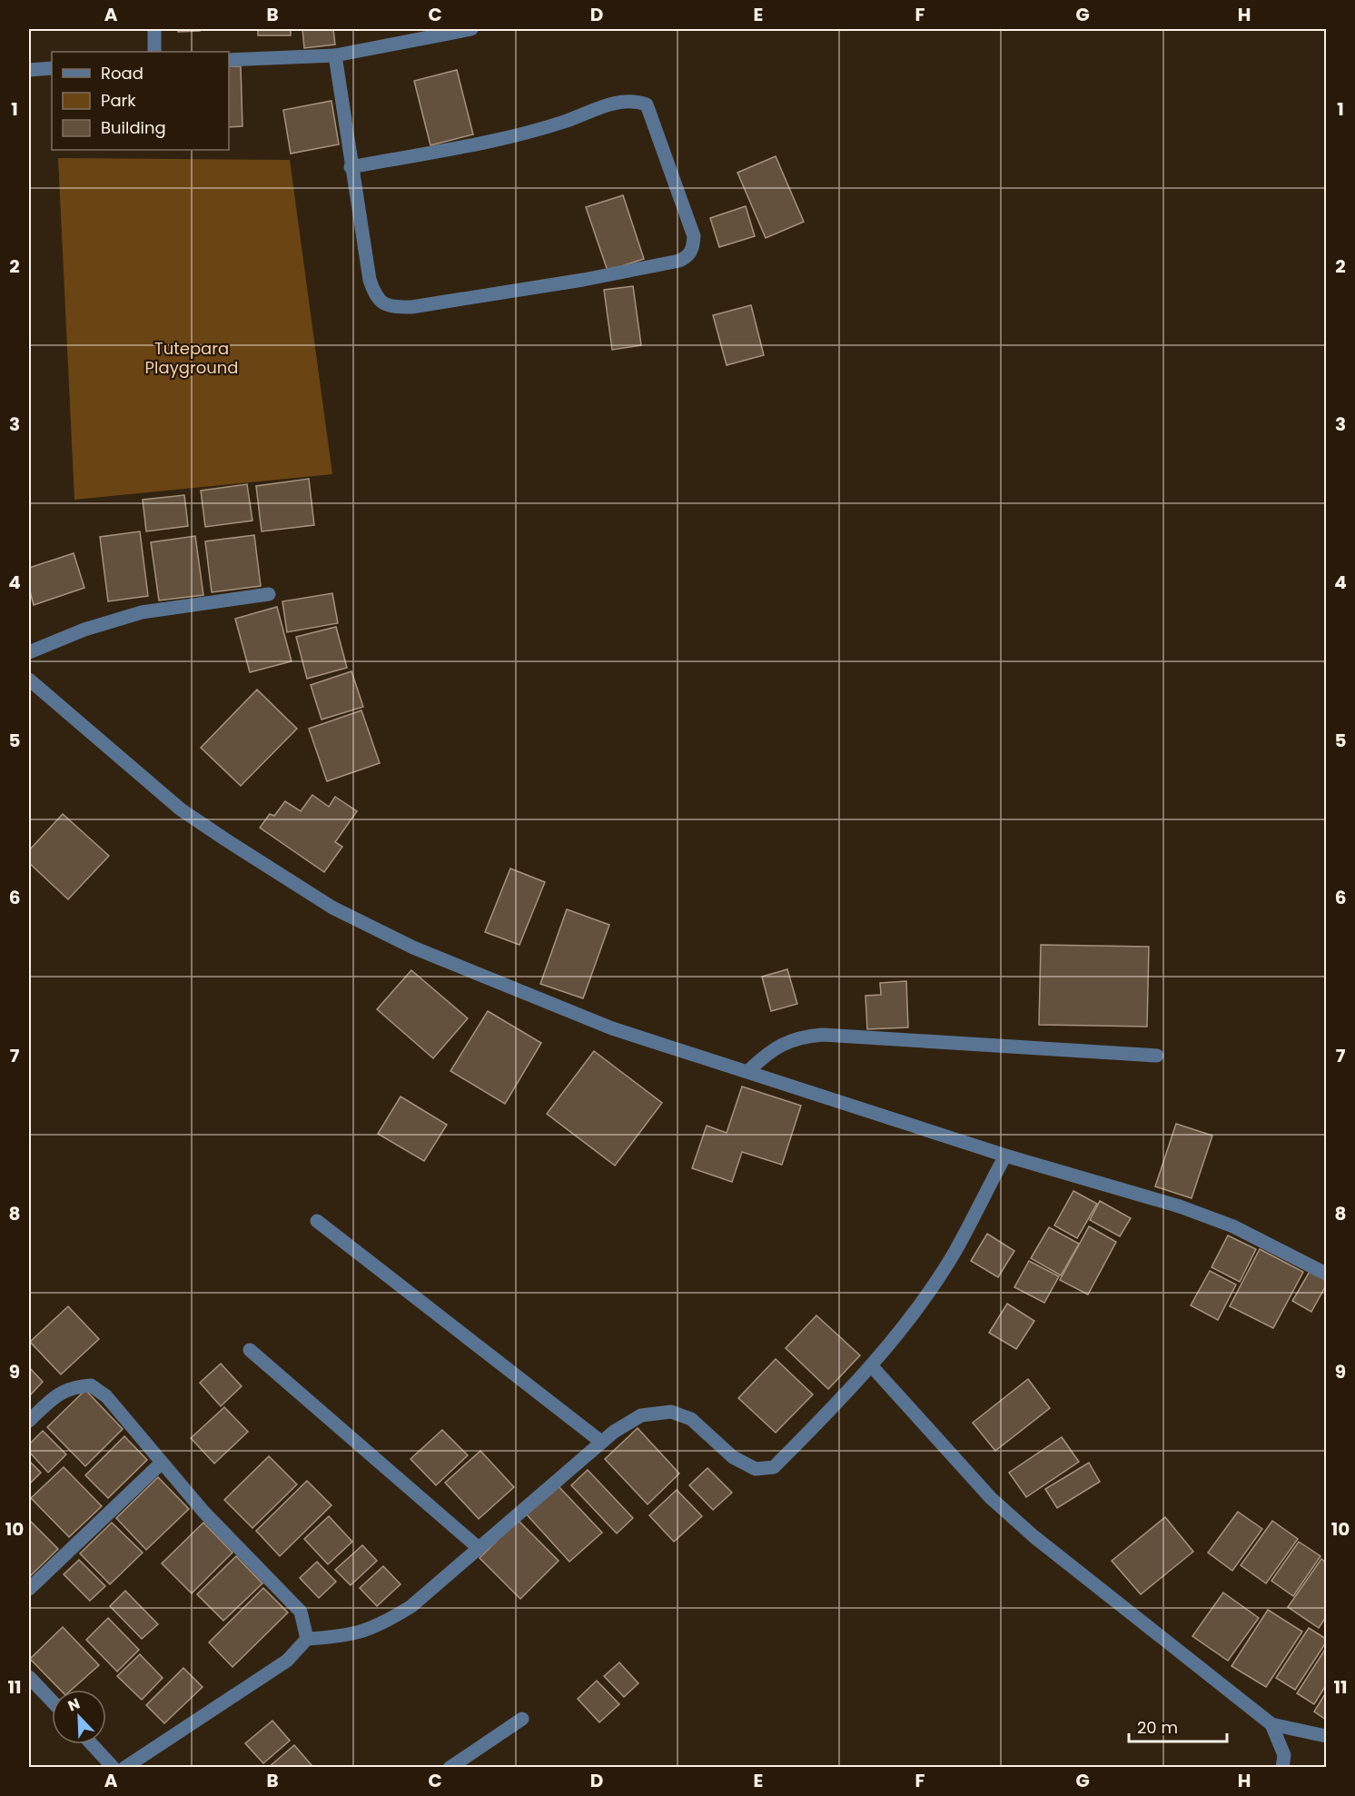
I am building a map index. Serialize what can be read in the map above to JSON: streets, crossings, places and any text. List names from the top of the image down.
{
  "parks": ["Tutepara Playground"],
  "legend": ["Road", "Park", "Building"],
  "scale_bar": "20 m",
  "north": "top left",
  "grid": {
    "columns": [
      "A",
      "B",
      "C",
      "D",
      "E",
      "F",
      "G",
      "H"
    ],
    "rows": [
      "1",
      "2",
      "3",
      "4",
      "5",
      "6",
      "7",
      "8",
      "9",
      "10",
      "11"
    ]
  }
}
